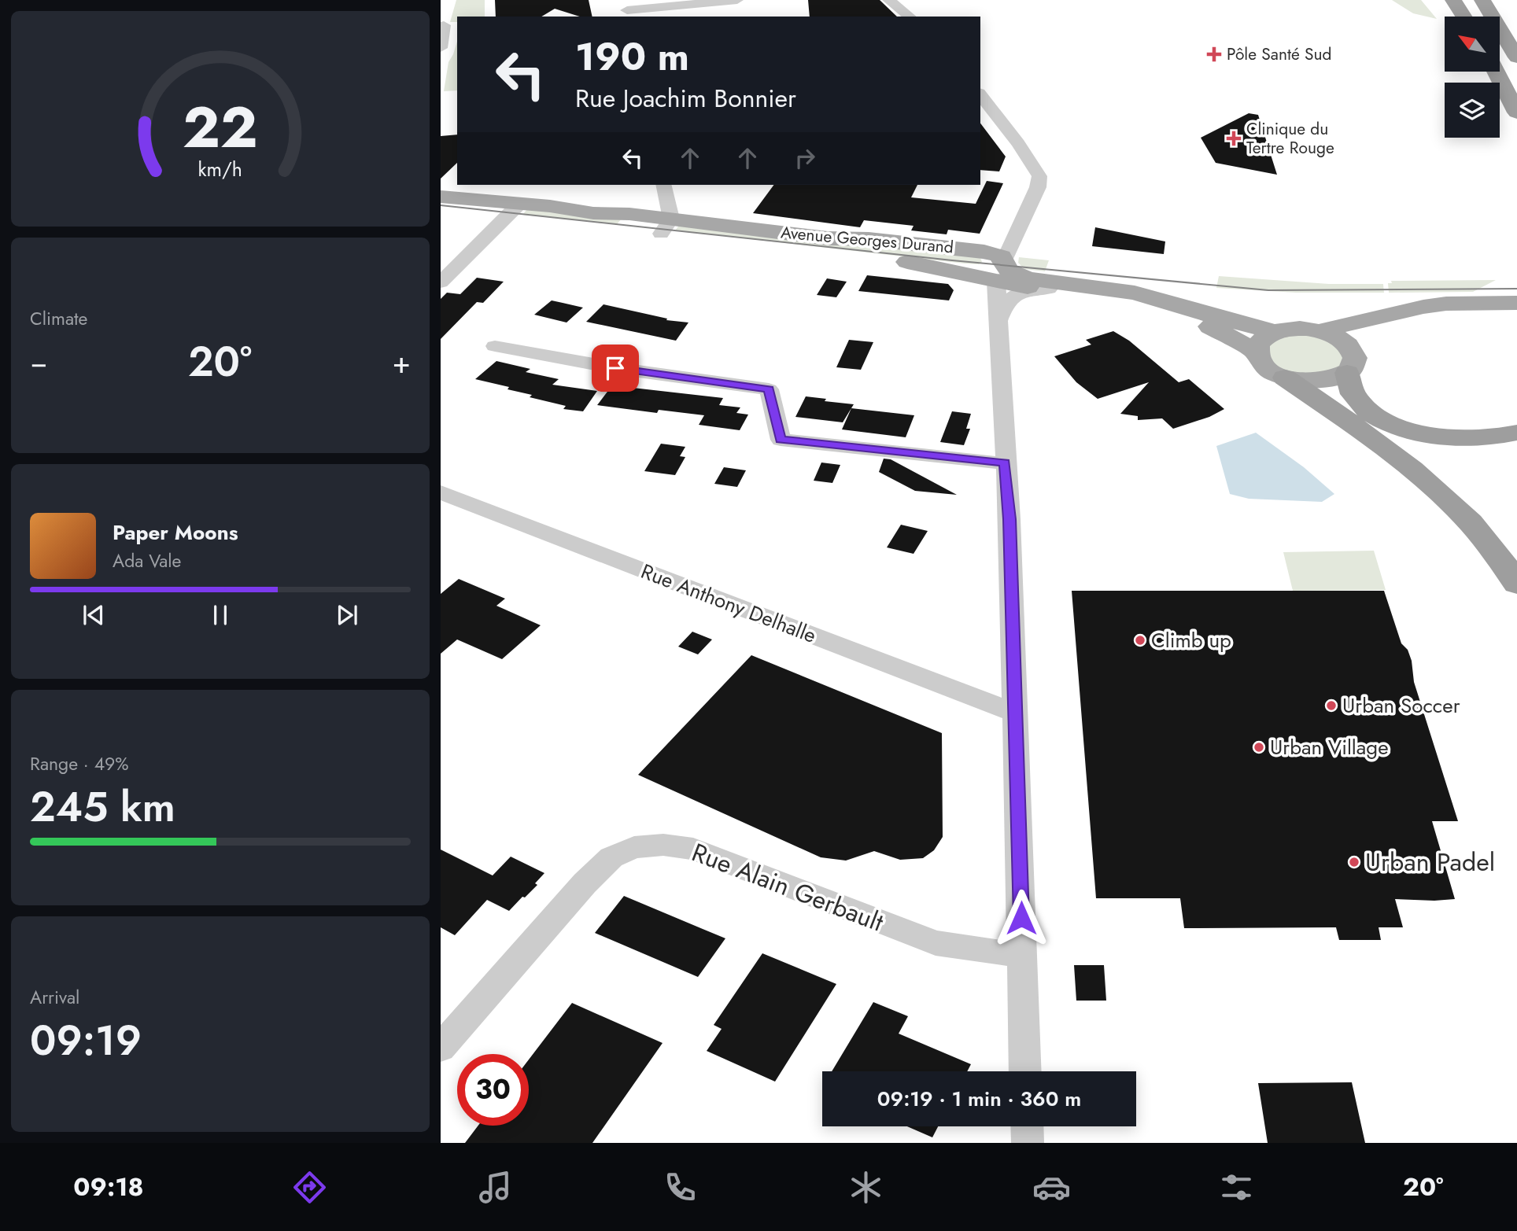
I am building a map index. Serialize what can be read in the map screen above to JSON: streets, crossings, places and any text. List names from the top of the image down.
{
  "streets": {
    "main road": ["Avenue Georges Durand"],
    "street": ["Rue Anthony Delhalle", "Rue Alain Gerbault"]
  },
  "places": {
    "health": ["Pôle Santé Sud", "Clinique du Tertre Rouge"],
    "other": [
      "Climb up",
      "Urban Soccer",
      "Urban Village",
      "Urban Padel"
    ]
  },
  "north": "top left",
  "page": {
    "turn": ["190 m", "Rue Joachim Bonnier"],
    "tile": [
      "Climate",
      ["Range · 49%", "245 km"],
      ["Arrival", "09:19"]
    ],
    "heat": ["−", "20°", "+"],
    "song": ["Paper Moons", "Ada Vale"],
    "limit": "30",
    "trip": "09:19 · 1 min · 360 m",
    "tabs": ["09:18", "20°"],
    "gauge": ["22", "km/h"]
  }
}
